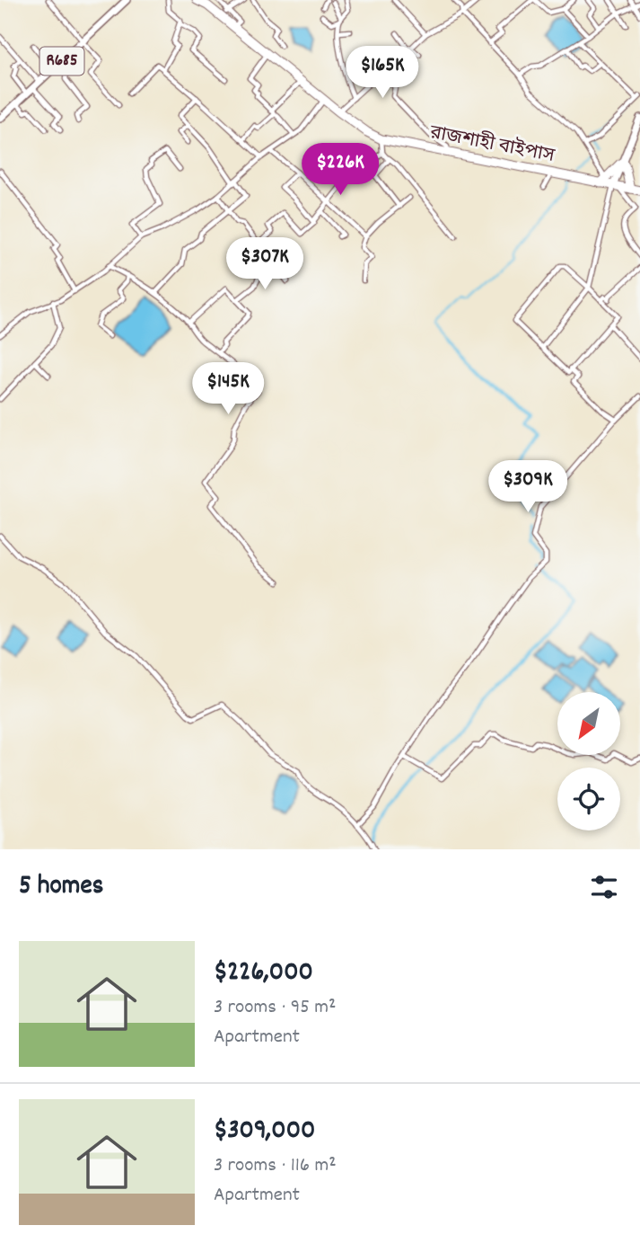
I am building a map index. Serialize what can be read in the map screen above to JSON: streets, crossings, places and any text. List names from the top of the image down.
{
  "streets": {
    "highway": ["রাজশাহী বাইপাস"],
    "main road": ["R685"]
  },
  "north": "bottom left",
  "page": {
    "price": [
      "$165K",
      "$226K",
      "$307K",
      "$145K",
      "$309K"
    ],
    "heading": "5 homes",
    "list": [
      {
        "name": "$226,000",
        "note": "3 rooms · 95 m² · Apartment"
      },
      {
        "name": "$309,000",
        "note": "3 rooms · 116 m² · Apartment"
      }
    ]
  }
}
